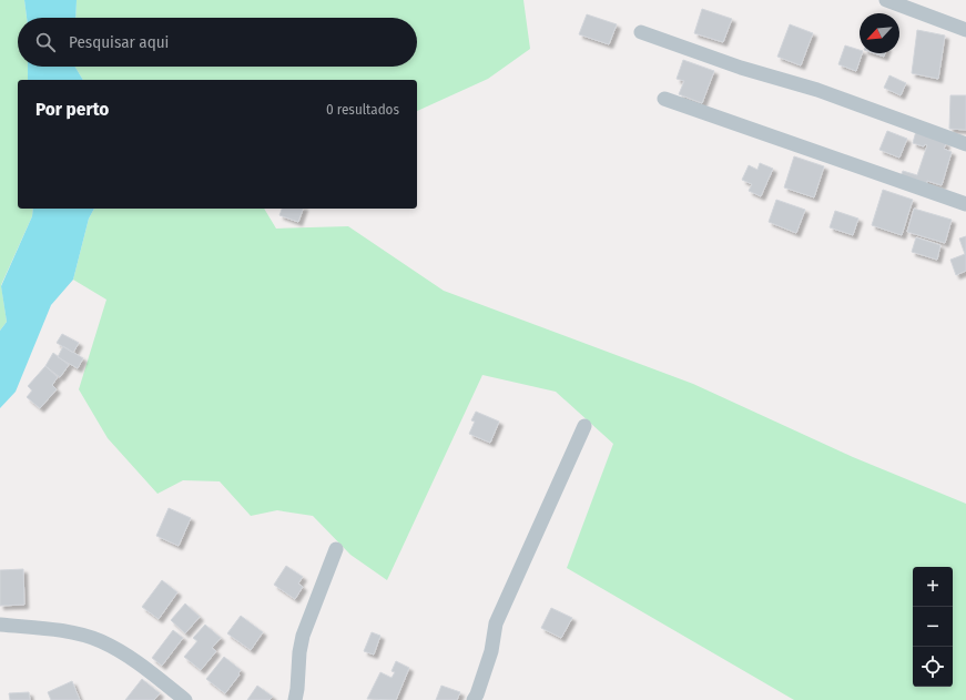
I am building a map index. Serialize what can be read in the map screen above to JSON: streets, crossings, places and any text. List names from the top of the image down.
{
  "north": "bottom left",
  "page": {
    "search": "Pesquisar aqui",
    "heading": ["Por perto", "0 resultados"],
    "map_buttons": ["+", "−"]
  }
}
